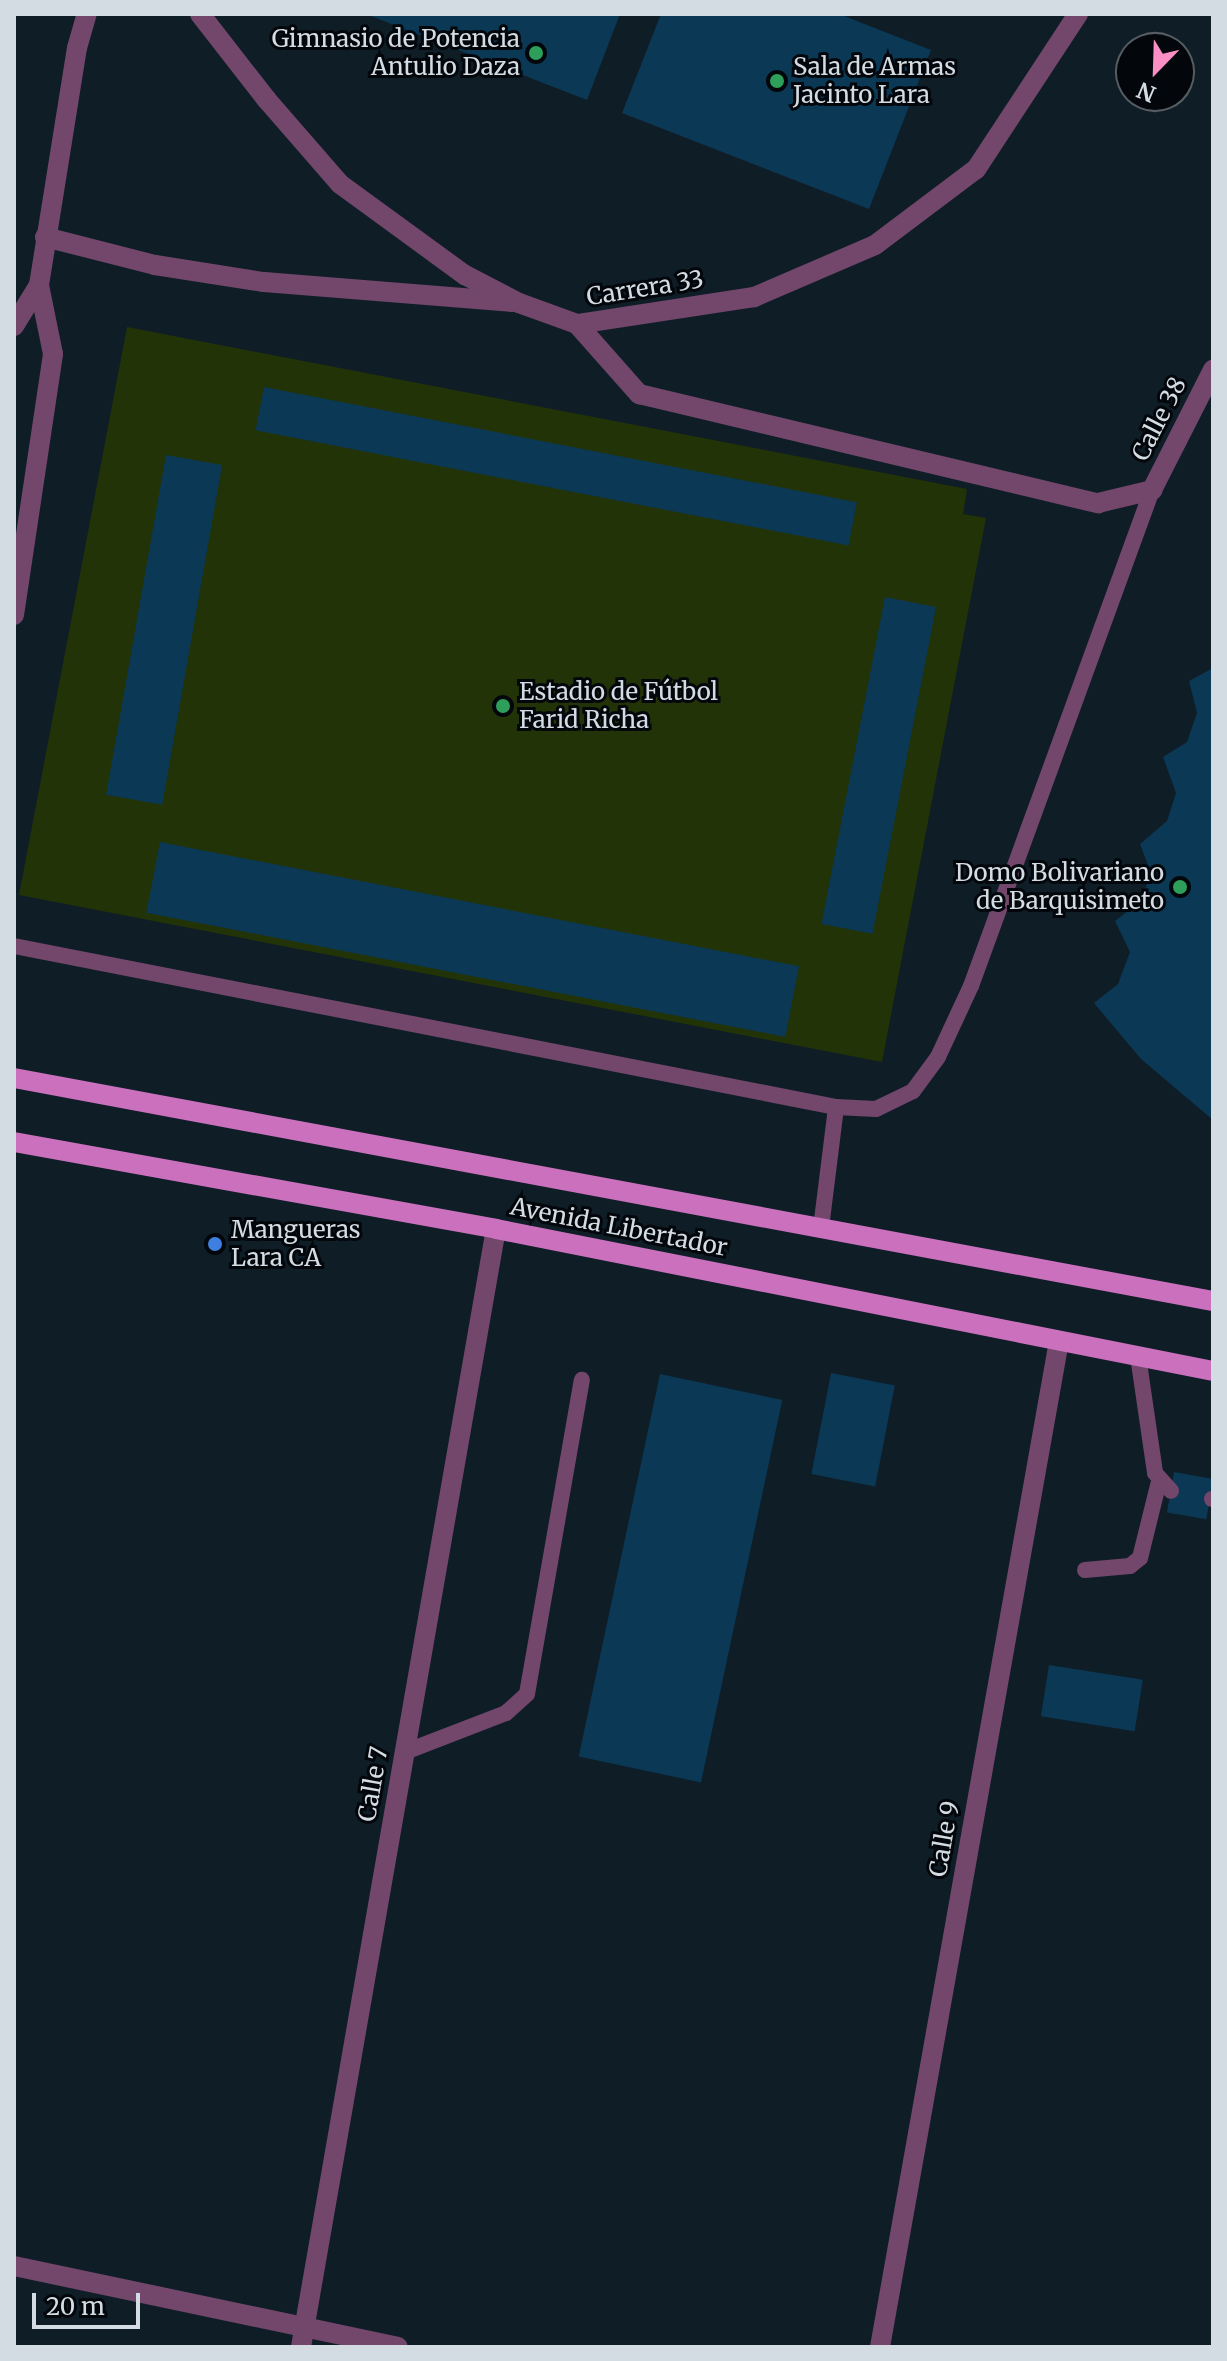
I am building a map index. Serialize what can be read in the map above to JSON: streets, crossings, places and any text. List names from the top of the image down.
{
  "streets": {
    "main road": ["Avenida Libertador"],
    "street": [
      "Carrera 33",
      "Calle 38",
      "Calle 7",
      "Calle 9"
    ]
  },
  "crossings": [
    ["Carrera 33", "Calle 38"],
    ["Avenida Libertador", "Calle 7"],
    ["Avenida Libertador", "Calle 9"]
  ],
  "places": [
    "Gimnasio de Potencia Antulio Daza",
    "Sala de Armas Jacinto Lara",
    "Estadio de Fútbol Farid Richa",
    "Domo Bolivariano de Barquisimeto",
    "Mangueras Lara CA"
  ],
  "scale_bar": "20 m",
  "north": "bottom left"
}
